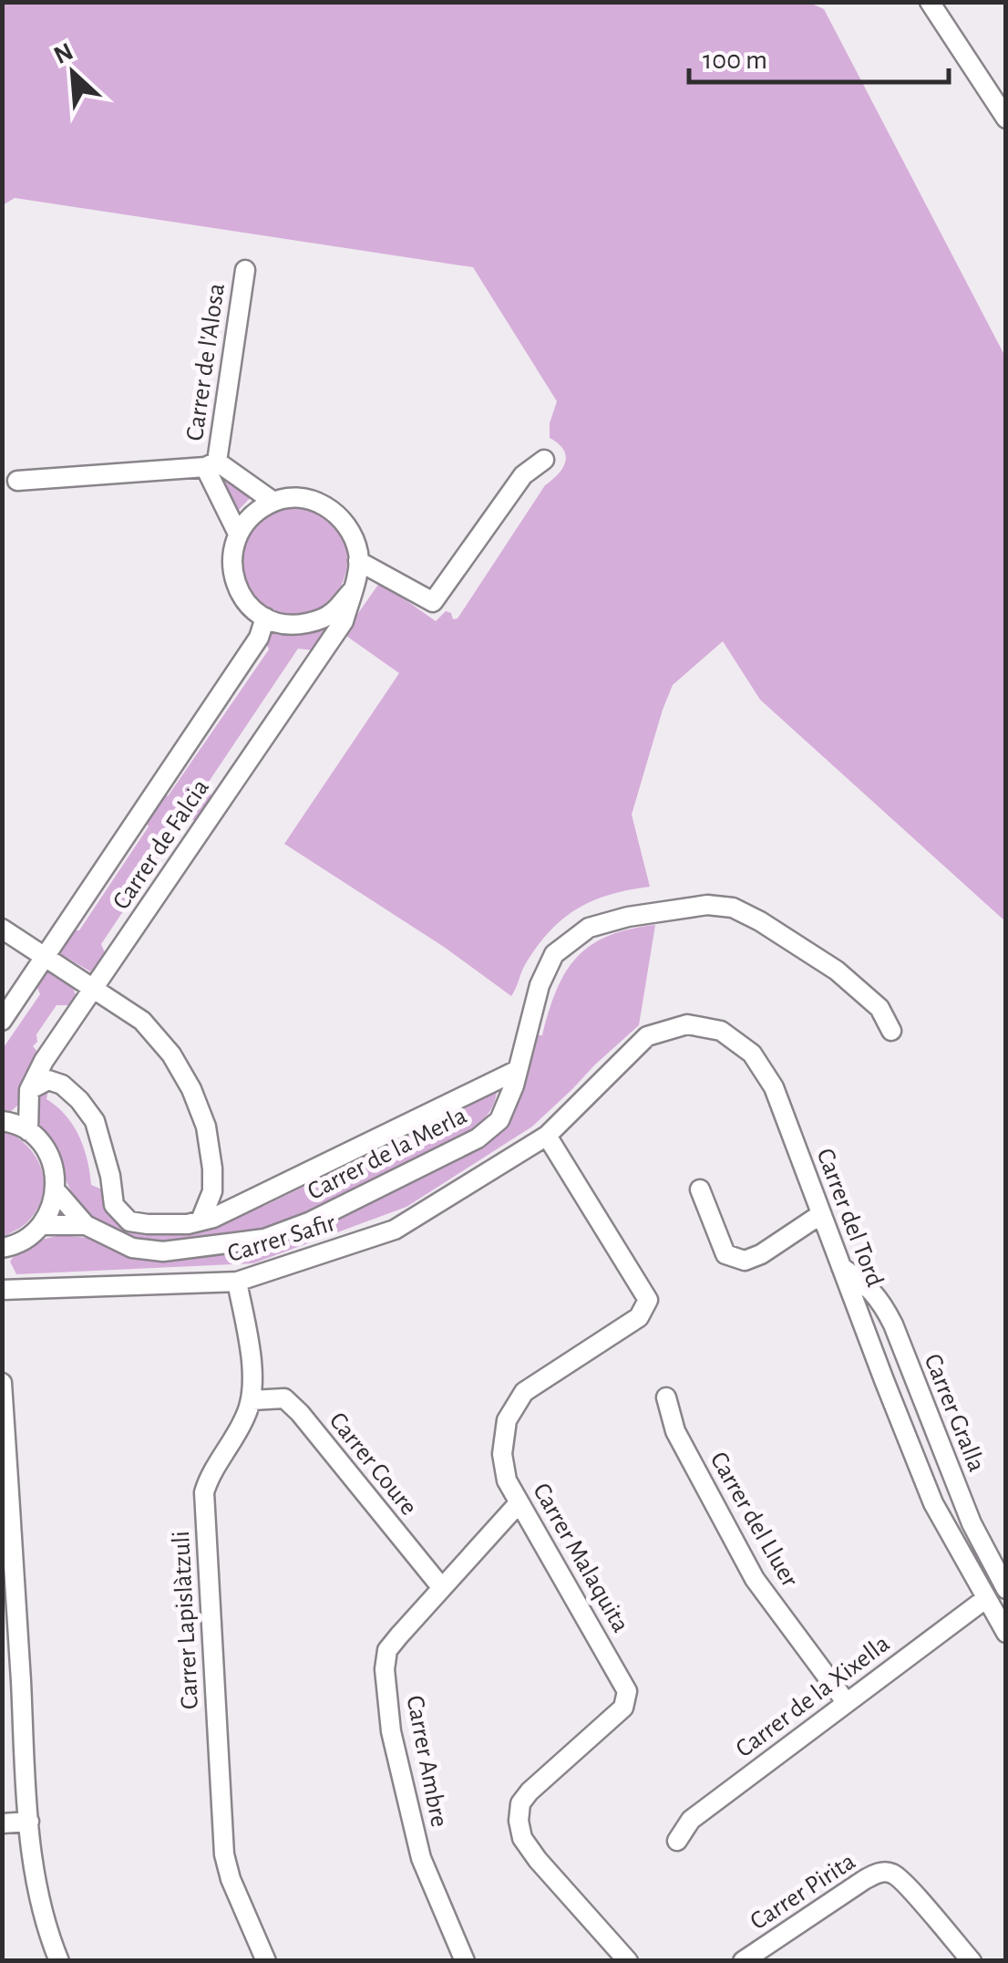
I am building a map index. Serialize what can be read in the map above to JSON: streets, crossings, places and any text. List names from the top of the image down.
{
  "streets": {
    "street": [
      "Carrer de l'Alosa",
      "Carrer de Falcia",
      "Carrer de la Merla",
      "Carrer del Tord",
      "Carrer Safir",
      "Carrer Gralla",
      "Carrer Coure",
      "Carrer del Lluer",
      "Carrer Malaquita",
      "Carrer Lapislàtzuli",
      "Carrer de la Xixella",
      "Carrer Ambre",
      "Carrer Pirita"
    ]
  },
  "crossings": [
    ["Carrer de l'Alosa", "Carrer de Falcia"],
    ["Carrer de Falcia", "Carrer de la Merla"],
    ["Carrer del Tord", "Carrer Safir"],
    ["Carrer del Tord", "Carrer Gralla"],
    ["Carrer del Tord", "Carrer Malaquita"],
    ["Carrer del Tord", "Carrer de la Xixella"],
    ["Carrer Safir", "Carrer Malaquita"],
    ["Carrer Safir", "Carrer Lapislàtzuli"],
    ["Carrer Coure", "Carrer Lapislàtzuli"],
    ["Carrer Coure", "Carrer Ambre"],
    ["Carrer del Lluer", "Carrer de la Xixella"],
    ["Carrer Malaquita", "Carrer Ambre"]
  ],
  "scale_bar": "100 m",
  "north": "top left"
}
